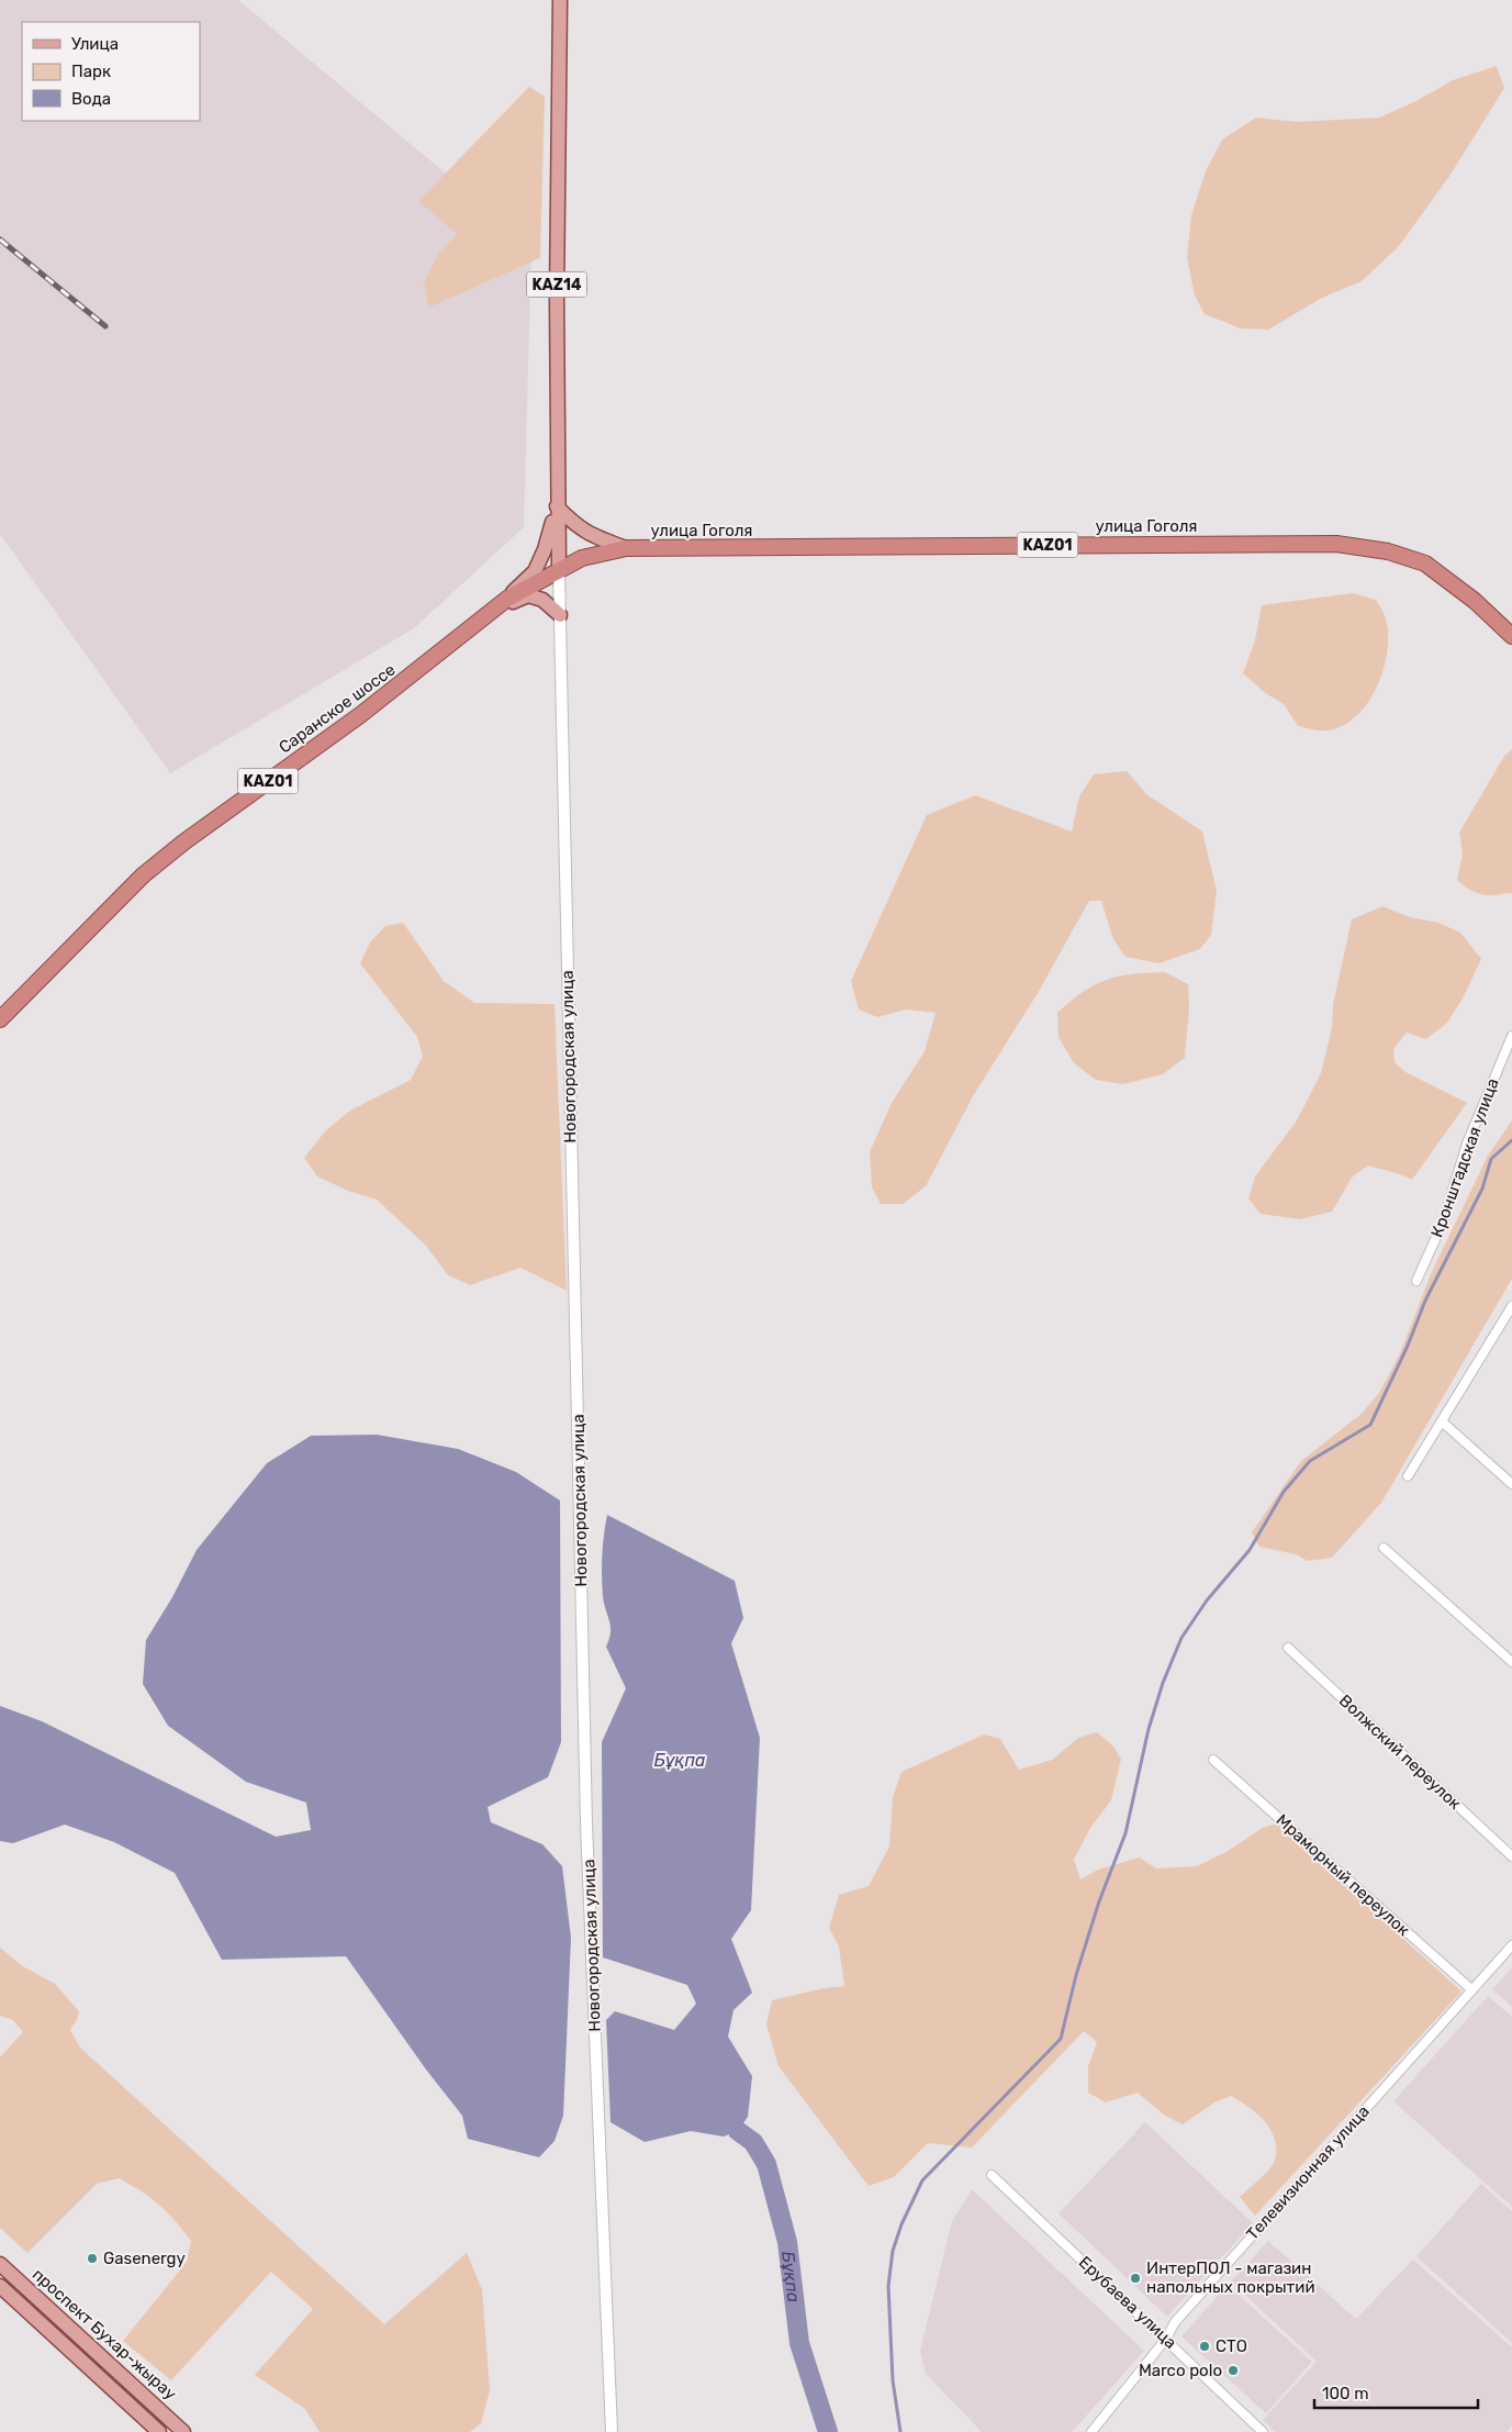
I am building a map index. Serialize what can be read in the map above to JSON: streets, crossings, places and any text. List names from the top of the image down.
{
  "streets": {
    "highway": [
      "улица Гоголя",
      "KАZ01",
      "Саранское шоссе",
      "KAZ01"
    ],
    "main road": ["KAZ14", "проспект Бухар-жырау"],
    "street": [
      "Новогородская улица",
      "Кронштадская улица",
      "Волжский переулок",
      "Мраморный переулок",
      "Телевизионная улица",
      "Ерубаева улица"
    ]
  },
  "crossings": [
    ["KAZ14", "улица Гоголя"],
    ["KAZ14", "Саранское шоссе"],
    ["KAZ14", "Новогородская улица"],
    ["улица Гоголя", "Саранское шоссе"],
    ["улица Гоголя", "Новогородская улица"],
    ["Саранское шоссе", "Новогородская улица"],
    ["Мраморный переулок", "Телевизионная улица"],
    ["Телевизионная улица", "Ерубаева улица"]
  ],
  "water": ["Бұқпа"],
  "places": [
    "Gasenergy",
    "ИнтерПОЛ - магазин напольных покрытий",
    "СТО",
    "Marco polo"
  ],
  "legend": ["Улица", "Парк", "Вода"],
  "scale_bar": "100 m"
}
